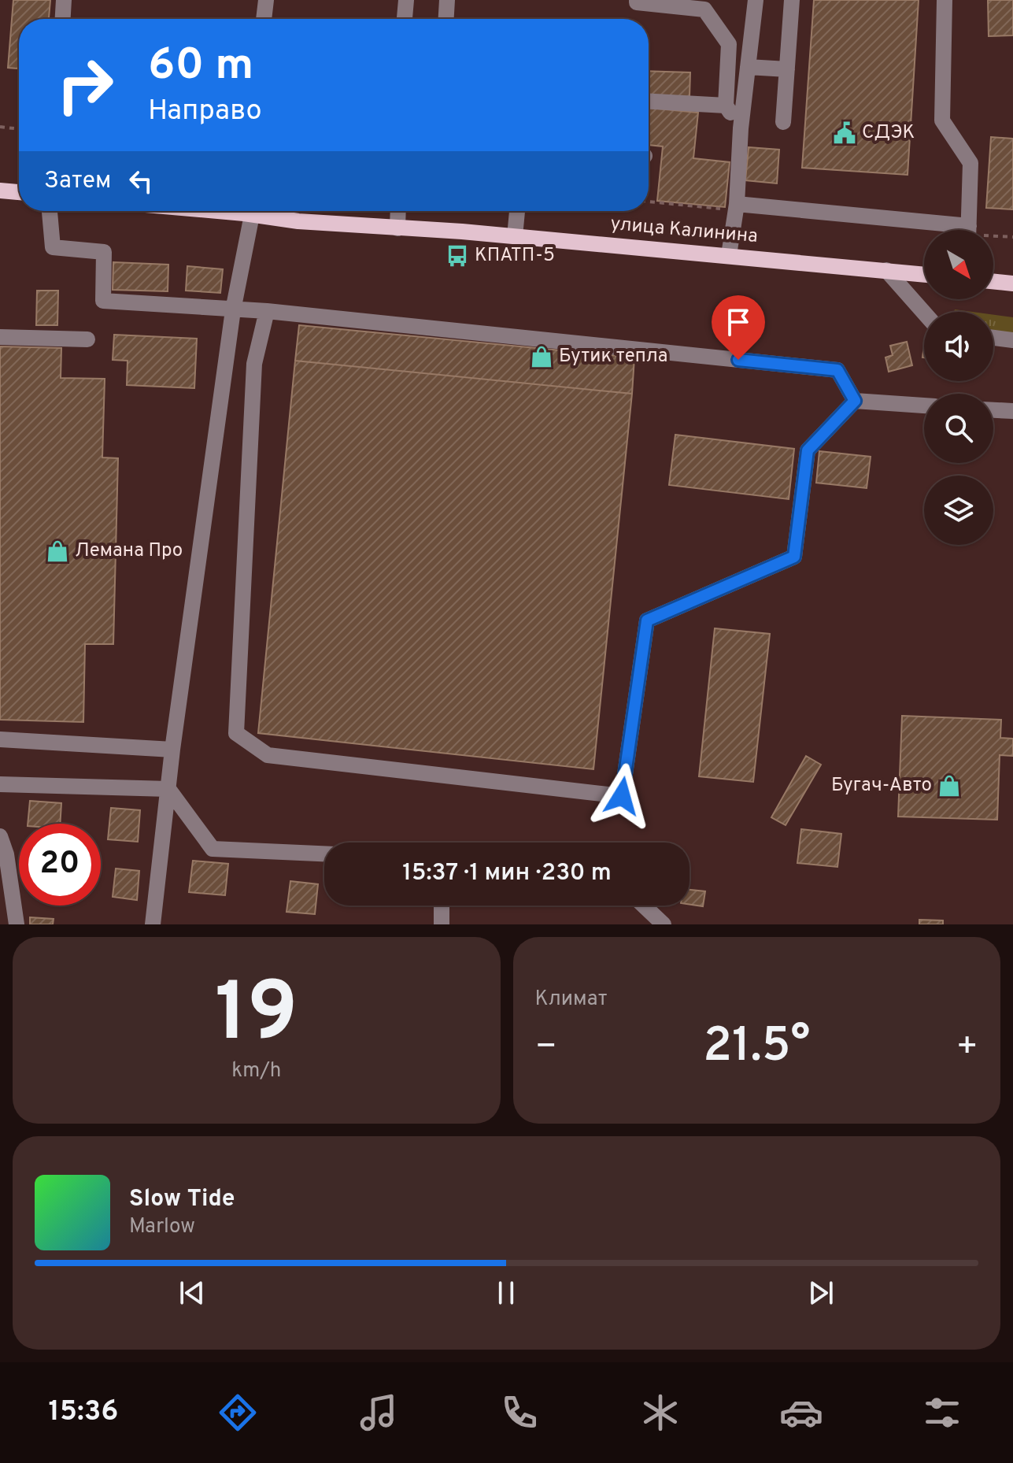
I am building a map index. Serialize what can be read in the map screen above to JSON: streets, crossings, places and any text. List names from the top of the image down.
{
  "streets": {
    "main road": ["улица Калинина"]
  },
  "places": {
    "public building": ["СДЭК"],
    "bus stop": ["КПАТП-5"],
    "shop": ["Бутик тепла", "Лемана Про", "Бугач-Авто"]
  },
  "north": "bottom right",
  "page": {
    "turn": ["60 m", "Направо"],
    "then": "Затем",
    "limit": "20",
    "trip": "15:37 · 1 мин · 230 m",
    "tile": [
      ["19", "km/h"],
      "Климат"
    ],
    "heat": ["−", "21.5°", "+"],
    "song": ["Slow Tide", "Marlow"],
    "tabs": "15:36"
  }
}
